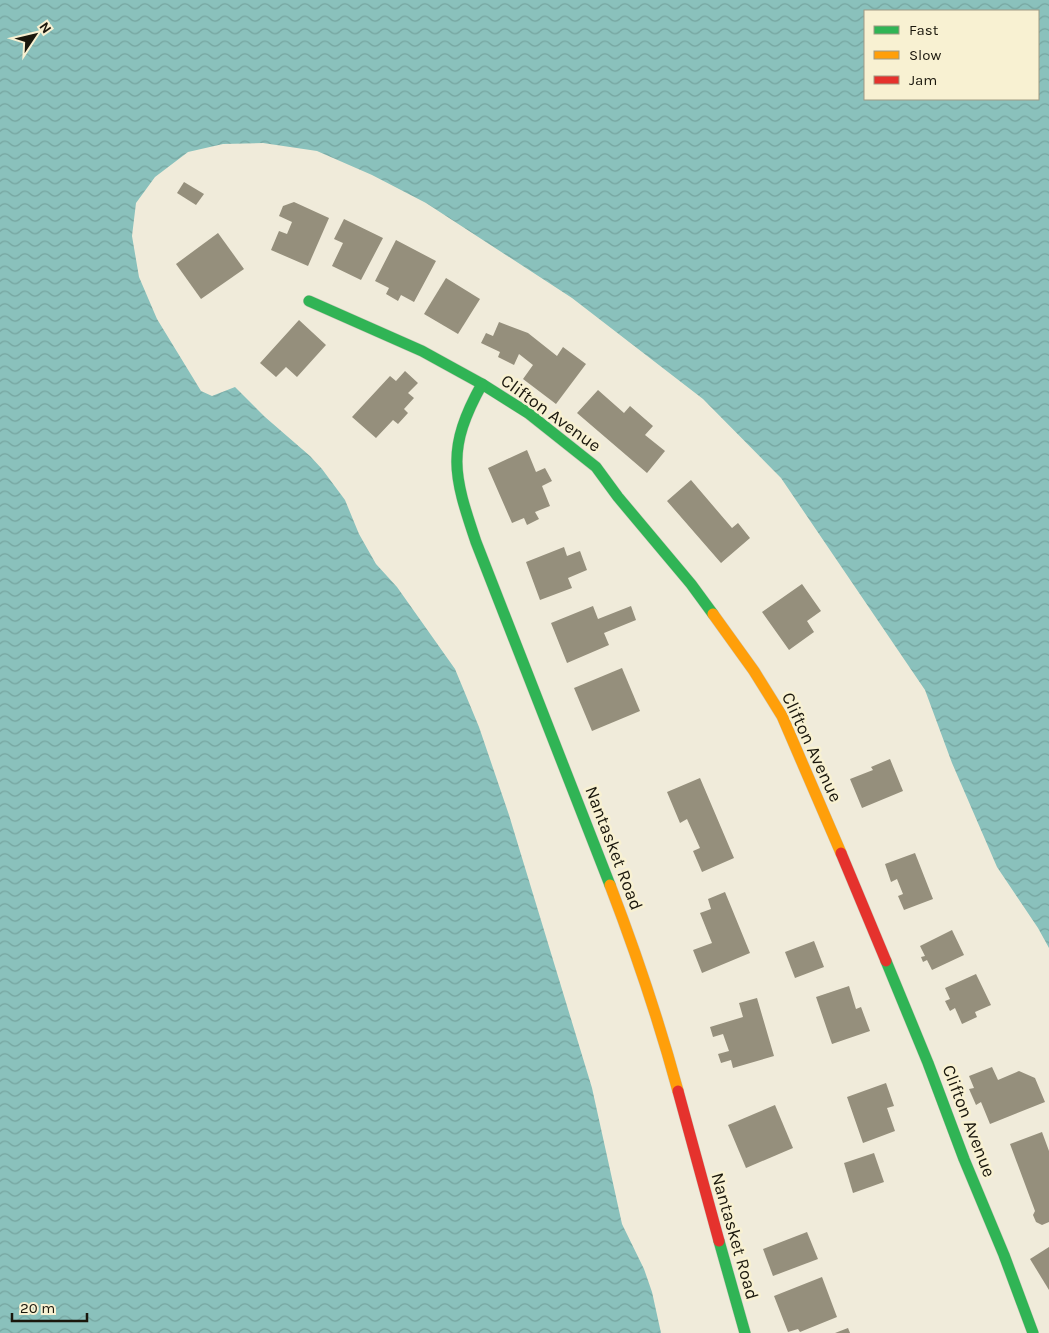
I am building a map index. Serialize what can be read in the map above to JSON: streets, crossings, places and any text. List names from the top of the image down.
{
  "streets": {
    "street": ["Clifton Avenue", "Nantasket Road"]
  },
  "crossings": [
    ["Clifton Avenue", "Nantasket Road"]
  ],
  "legend": ["Fast", "Slow", "Jam"],
  "scale_bar": "20 m",
  "north": "top right"
}
